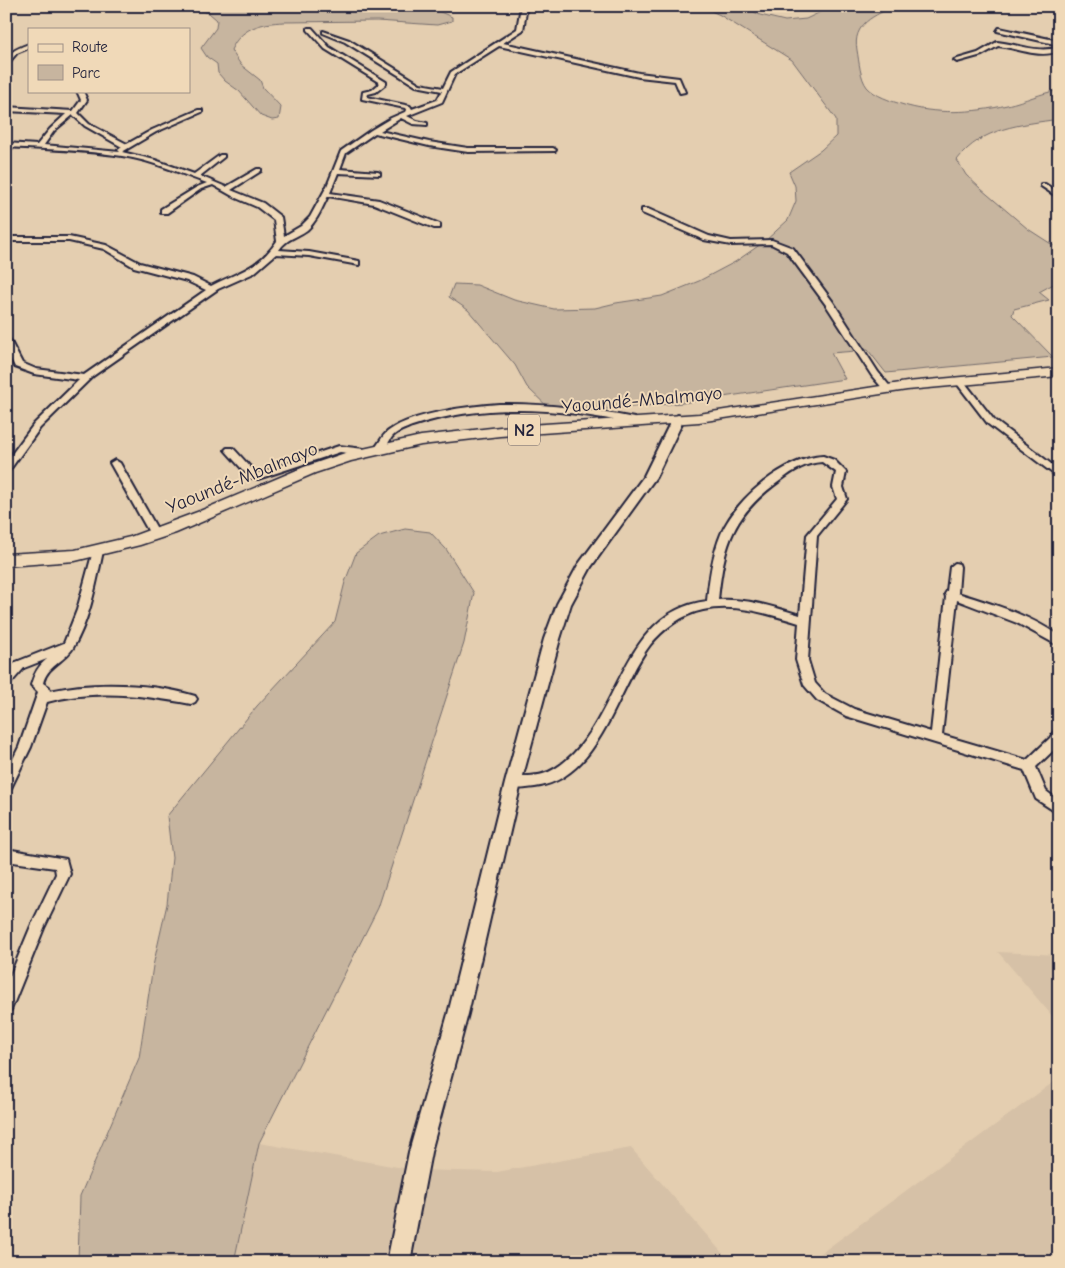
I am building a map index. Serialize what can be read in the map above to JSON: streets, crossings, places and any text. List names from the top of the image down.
{
  "streets": {
    "highway": ["Yaoundé-Mbalmayo", "N2"]
  },
  "legend": ["Route", "Parc"]
}
